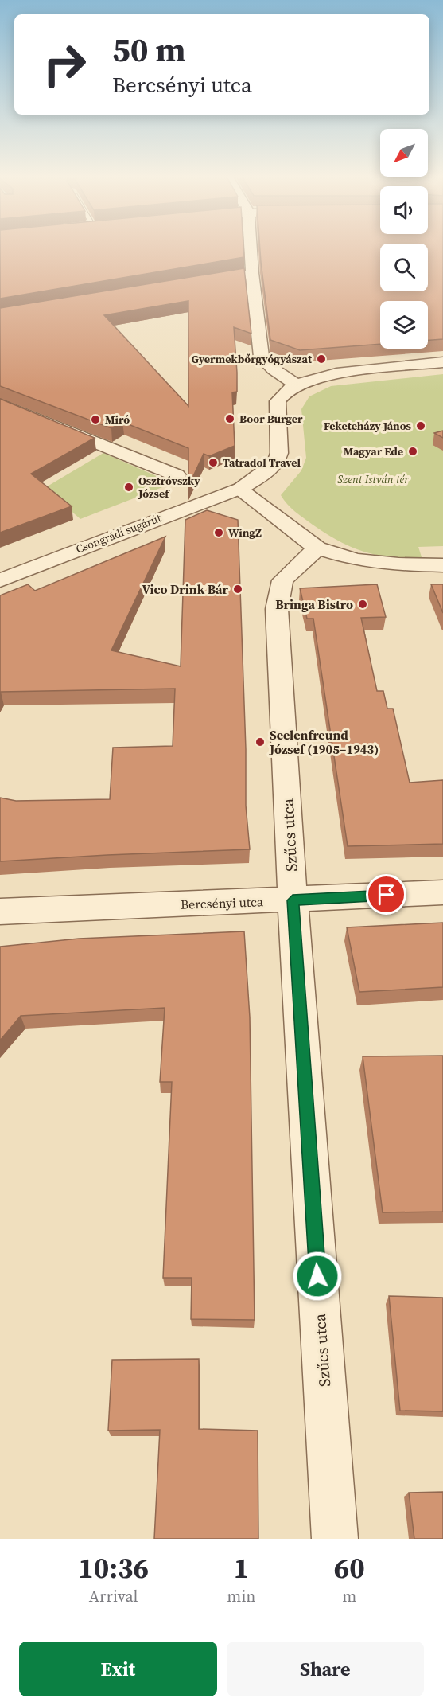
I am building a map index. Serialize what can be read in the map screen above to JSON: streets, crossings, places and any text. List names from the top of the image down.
{
  "streets": {
    "street": ["Csongrádi sugárút", "Szűcs utca", "Bercsényi utca"]
  },
  "crossings": [
    ["Szűcs utca", "Bercsényi utca"]
  ],
  "parks": ["Szent István tér"],
  "places": [
    "Gyermekbőrgyógyászat",
    "Boor Burger",
    "Miró",
    "Feketeházy János",
    "Magyar Ede",
    "Tatradol Travel",
    "Osztróvszky József",
    "WingZ",
    "Vico Drink Bár",
    "Bringa Bistro",
    "Seelenfreund József (1905–1943)"
  ],
  "north": "bottom left",
  "page": {
    "turn": ["50 m", "Bercsényi utca"],
    "eta": [
      "10:36",
      "Arrival",
      "1",
      "min",
      "60",
      "m"
    ],
    "buttons": ["Exit", "Share"]
  }
}
